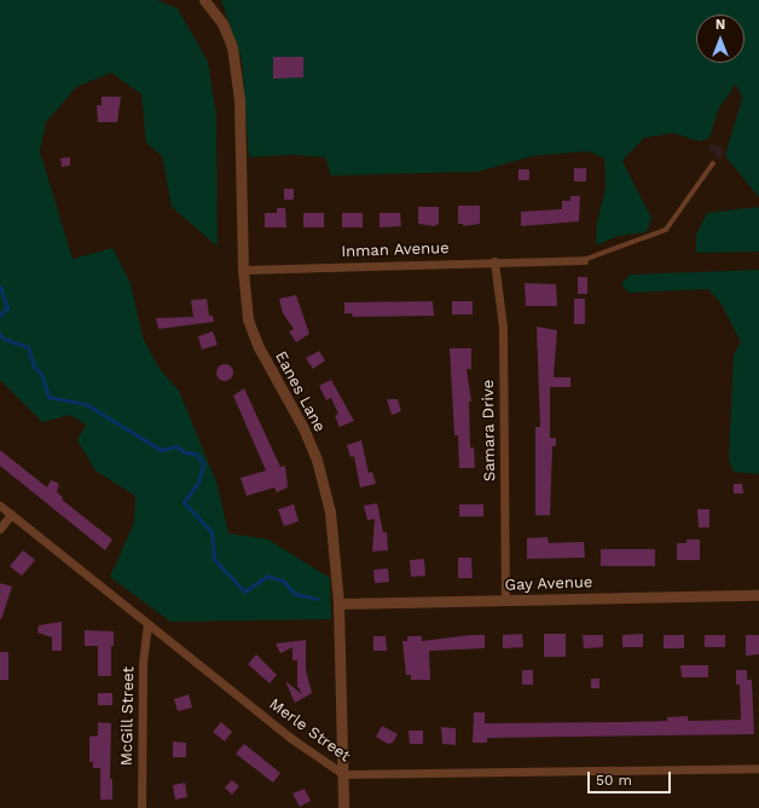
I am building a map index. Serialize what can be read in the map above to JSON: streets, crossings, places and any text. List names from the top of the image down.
{
  "streets": {
    "street": [
      "Inman Avenue",
      "Eanes Lane",
      "Samara Drive",
      "Gay Avenue",
      "McGill Street",
      "Merle Street"
    ]
  },
  "crossings": [
    ["Inman Avenue", "Eanes Lane"],
    ["Inman Avenue", "Samara Drive"],
    ["Eanes Lane", "Gay Avenue"],
    ["Eanes Lane", "Merle Street"],
    ["Samara Drive", "Gay Avenue"],
    ["McGill Street", "Merle Street"]
  ],
  "scale_bar": "50 m",
  "north": "top"
}
